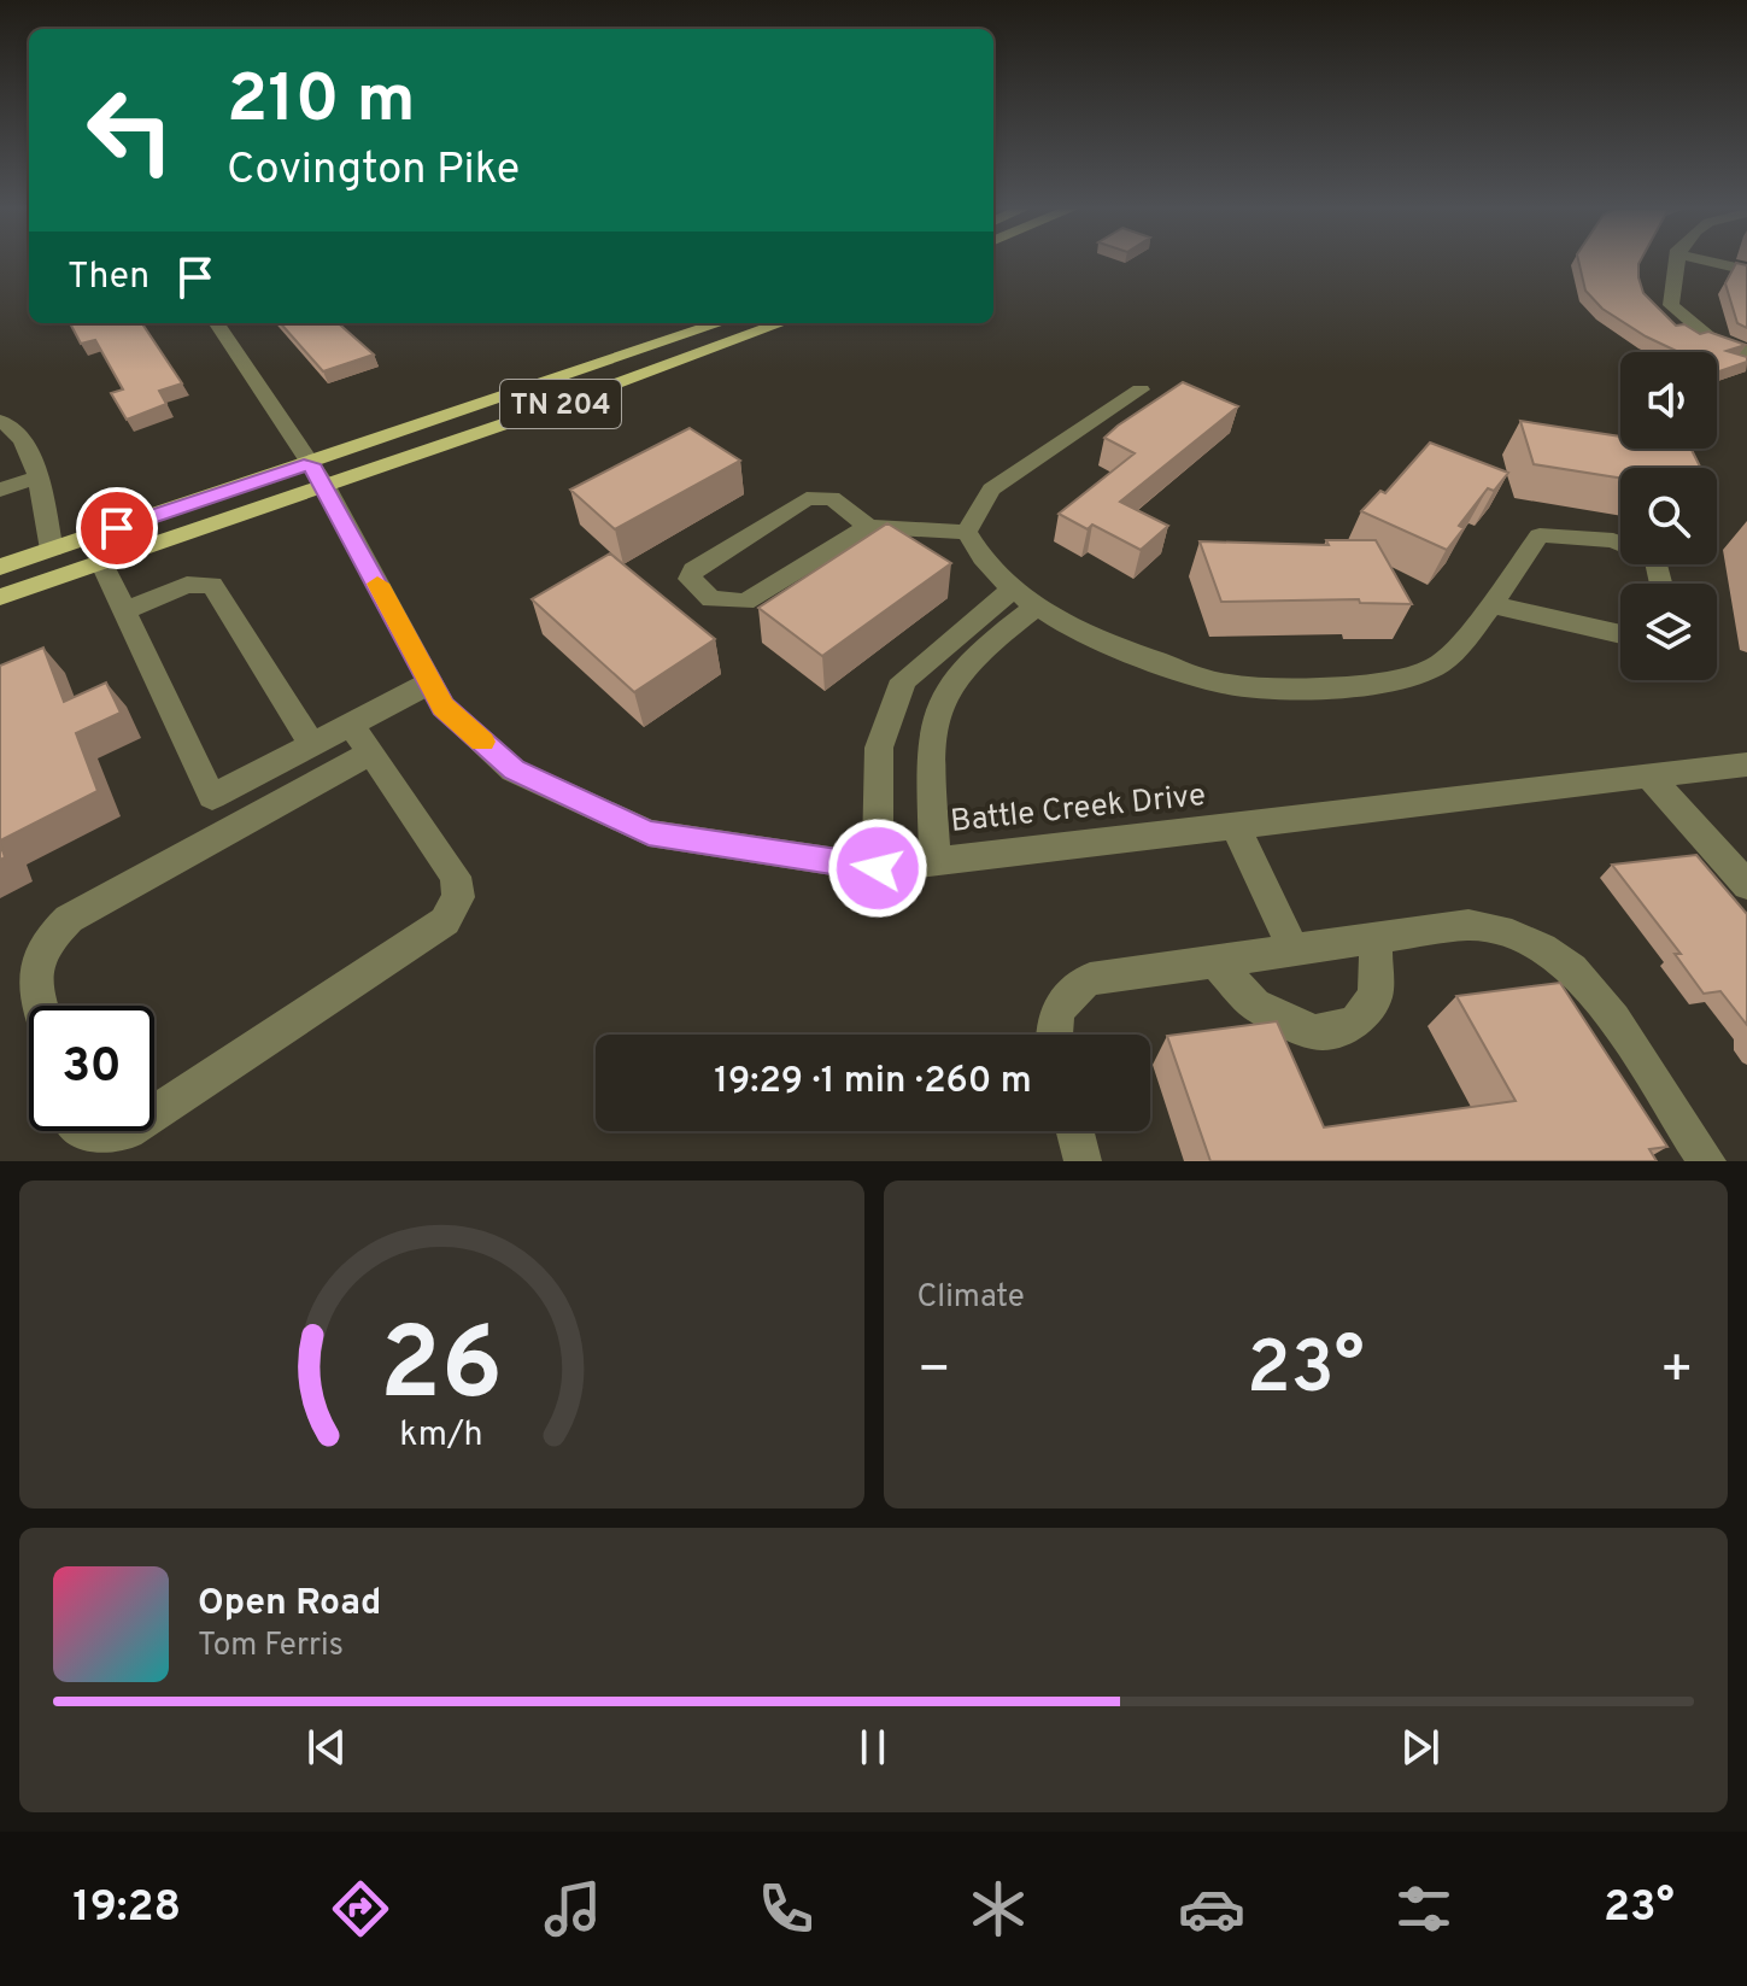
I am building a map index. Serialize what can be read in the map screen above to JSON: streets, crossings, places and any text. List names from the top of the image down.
{
  "streets": {
    "main road": ["TN 204"],
    "street": ["Battle Creek Drive"]
  },
  "crossings": [
    ["TN 204", "Battle Creek Drive"]
  ],
  "page": {
    "turn": ["210 m", "Covington Pike"],
    "then": "Then",
    "limit": "30",
    "trip": "19:29 · 1 min · 260 m",
    "tile": "Climate",
    "heat": ["−", "23°", "+"],
    "song": ["Open Road", "Tom Ferris"],
    "tabs": ["19:28", "23°"],
    "gauge": ["26", "km/h"]
  }
}
